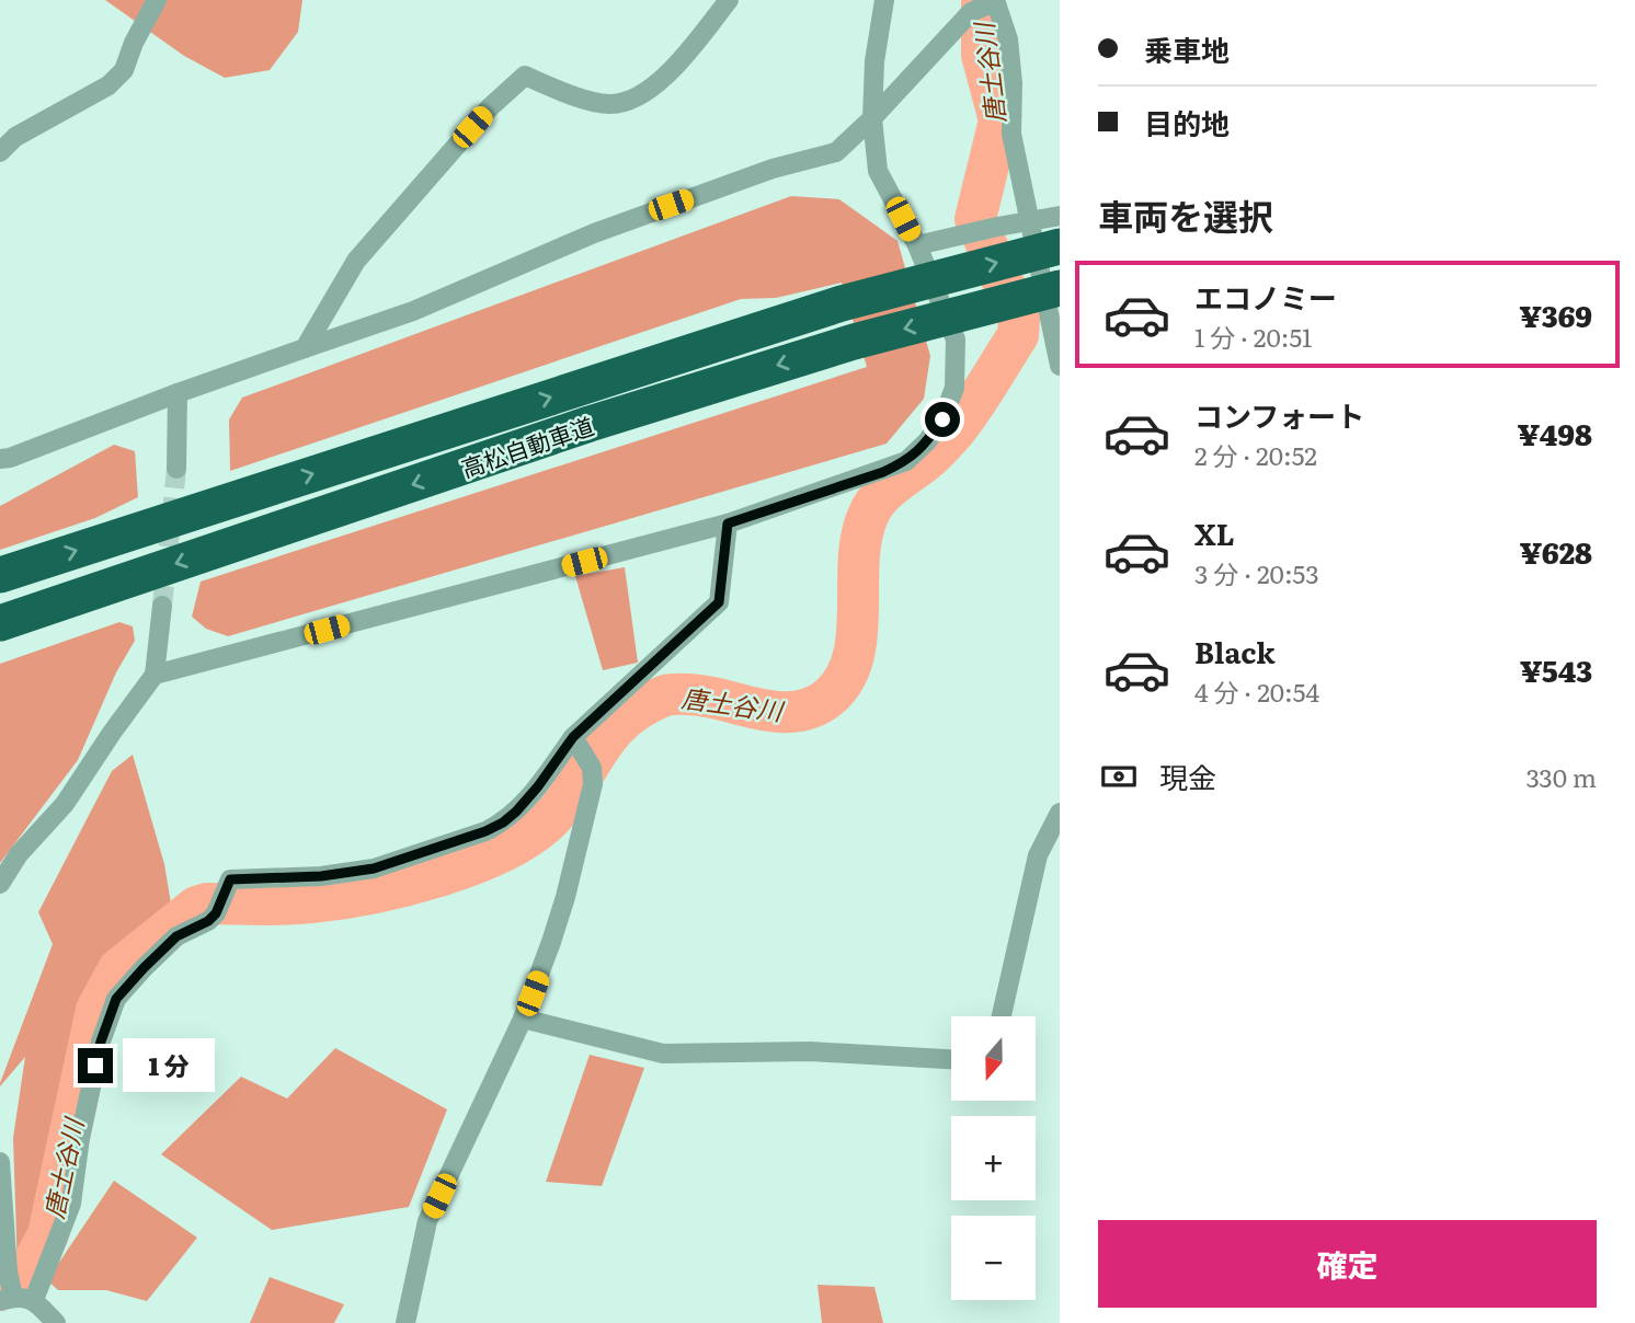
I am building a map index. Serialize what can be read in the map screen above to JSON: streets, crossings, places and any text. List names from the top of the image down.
{
  "streets": {
    "highway": ["高松自動車道"]
  },
  "water": ["唐土谷川"],
  "north": "bottom",
  "page": {
    "banner": ["乗車地", "目的地"],
    "heading": "車両を選択",
    "list": [
      {
        "name": "エコノミー",
        "note": "1 分 · 20:51",
        "value": "¥369"
      },
      {
        "name": "コンフォート",
        "note": "2 分 · 20:52",
        "value": "¥498"
      },
      {
        "name": "XL",
        "note": "3 分 · 20:53",
        "value": "¥628"
      },
      {
        "name": "Black",
        "note": "4 分 · 20:54",
        "value": "¥543"
      }
    ],
    "pay": ["現金", "330 m"],
    "map_buttons": ["+", "−"],
    "bubble": "1 分",
    "buttons": "確定"
  }
}
